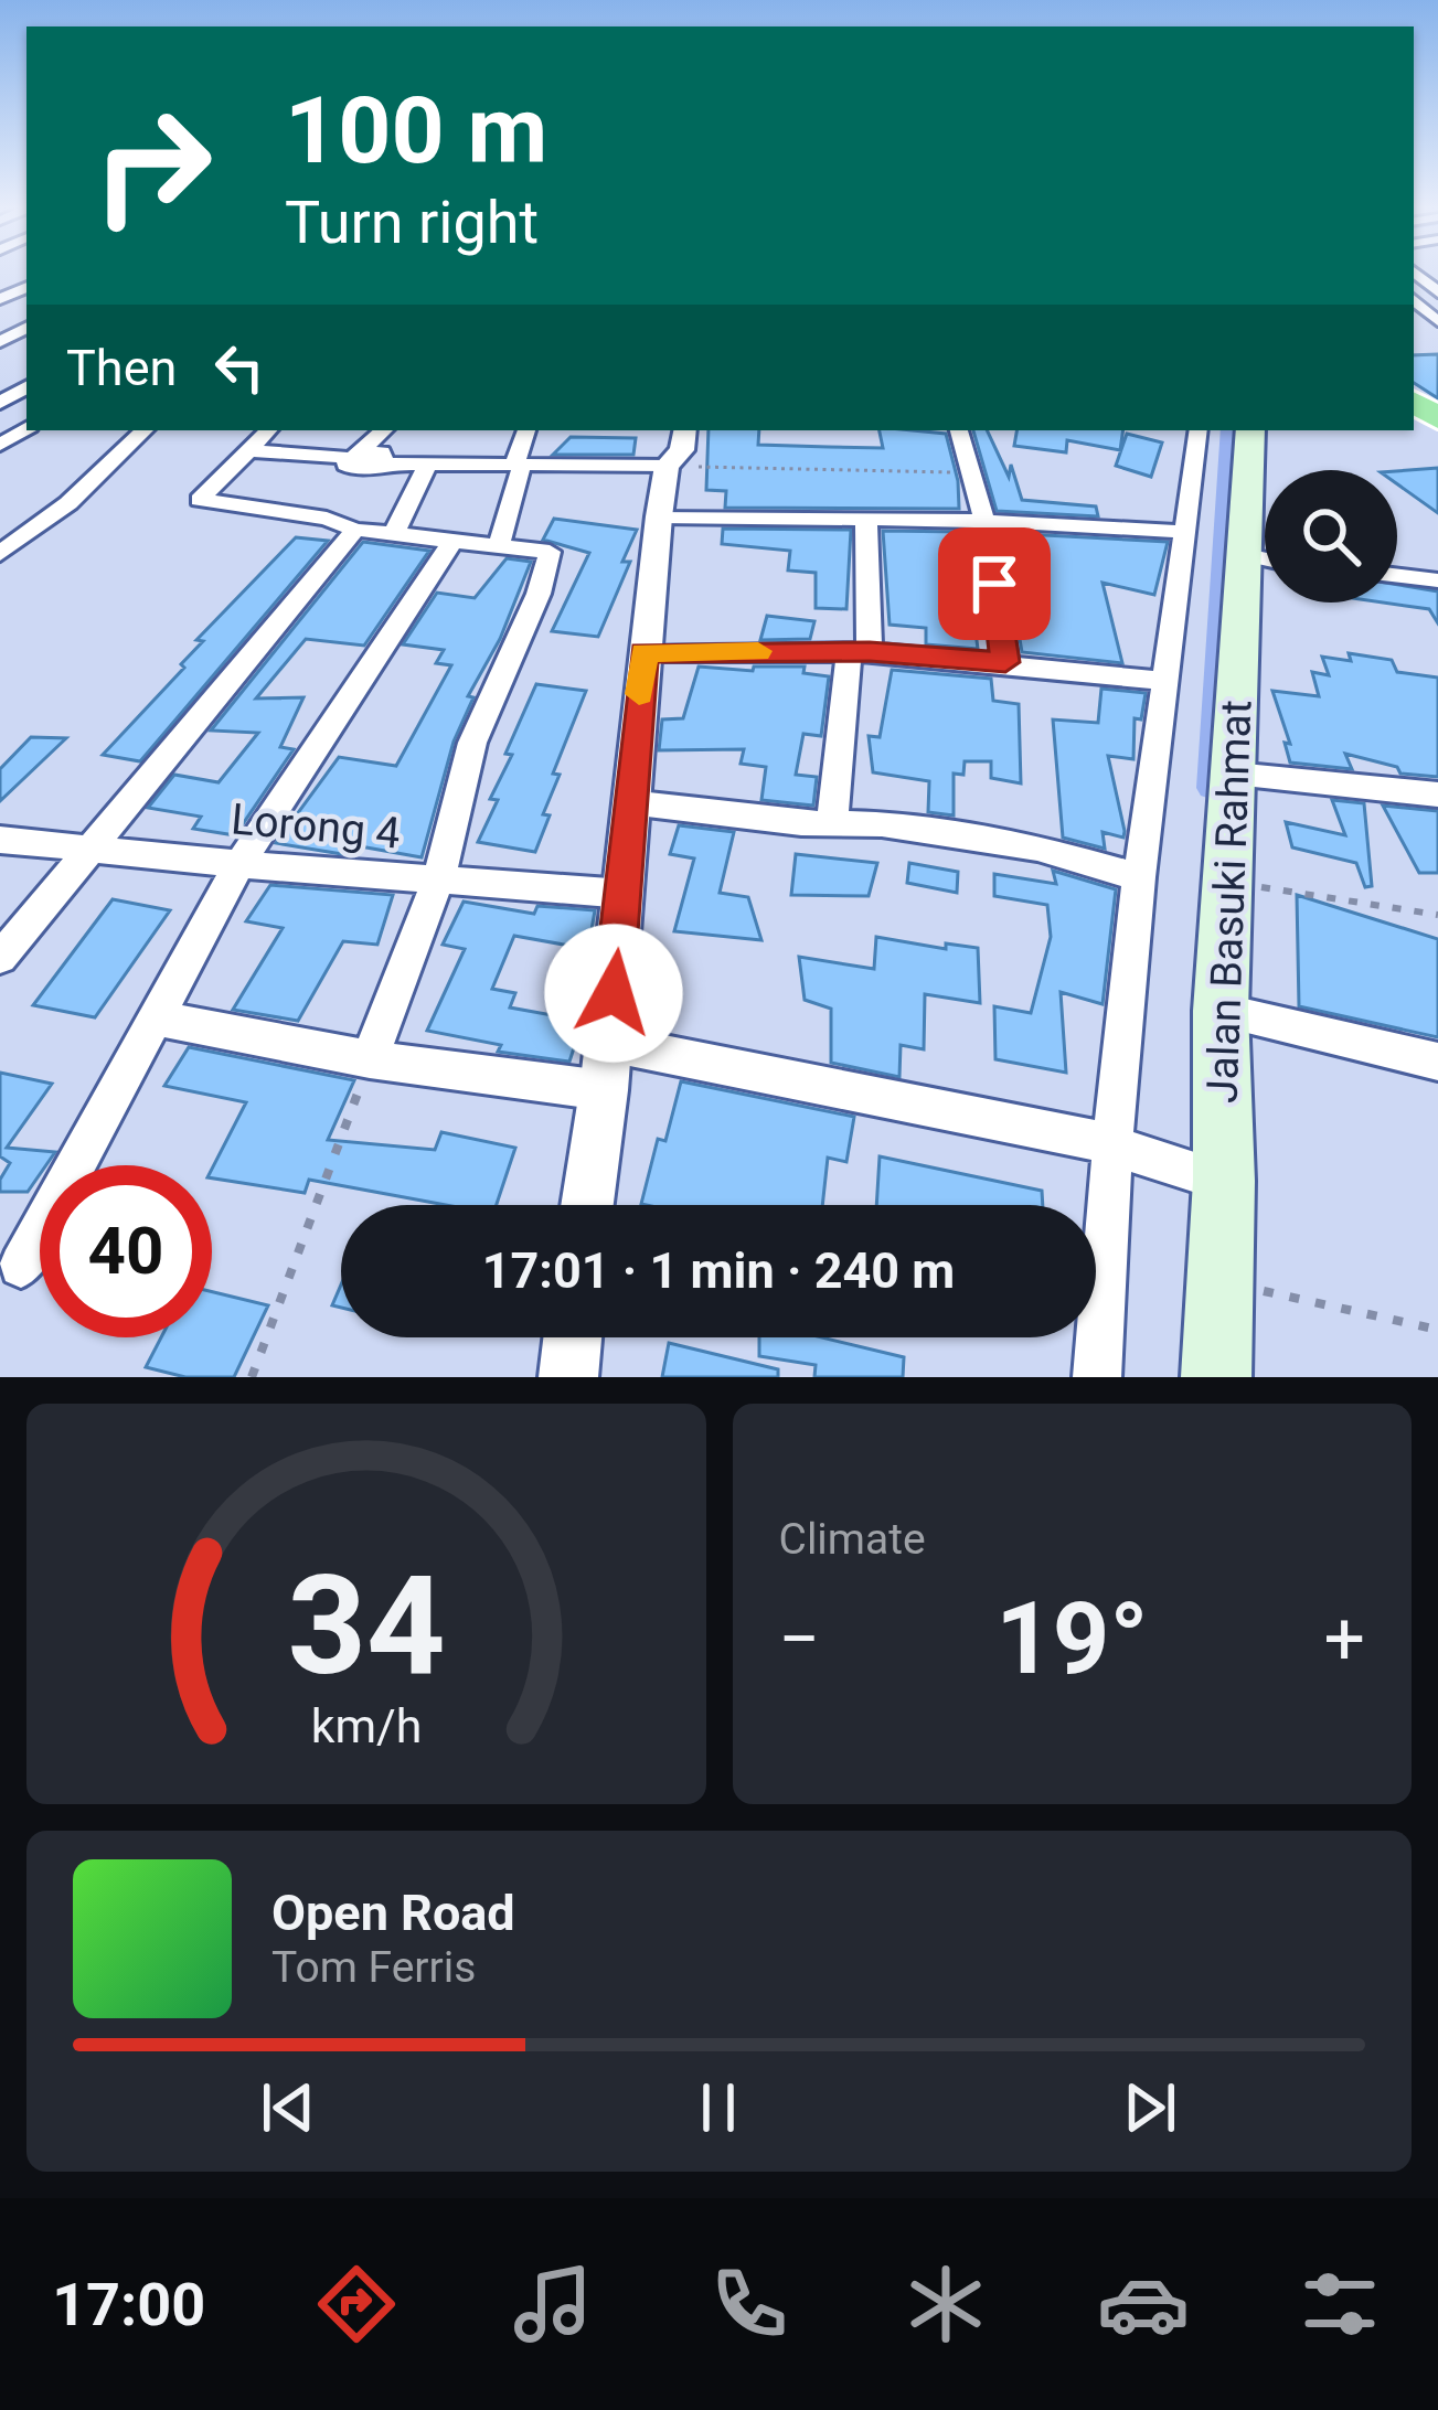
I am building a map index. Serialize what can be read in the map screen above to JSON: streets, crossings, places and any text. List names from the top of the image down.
{
  "streets": {
    "main road": ["Jalan Basuki Rahmat"],
    "street": ["Lorong 4"]
  },
  "page": {
    "turn": ["100 m", "Turn right"],
    "then": "Then",
    "limit": "40",
    "trip": "17:01 · 1 min · 240 m",
    "tile": "Climate",
    "heat": ["−", "19°", "+"],
    "song": ["Open Road", "Tom Ferris"],
    "tabs": "17:00",
    "gauge": ["34", "km/h"]
  }
}
